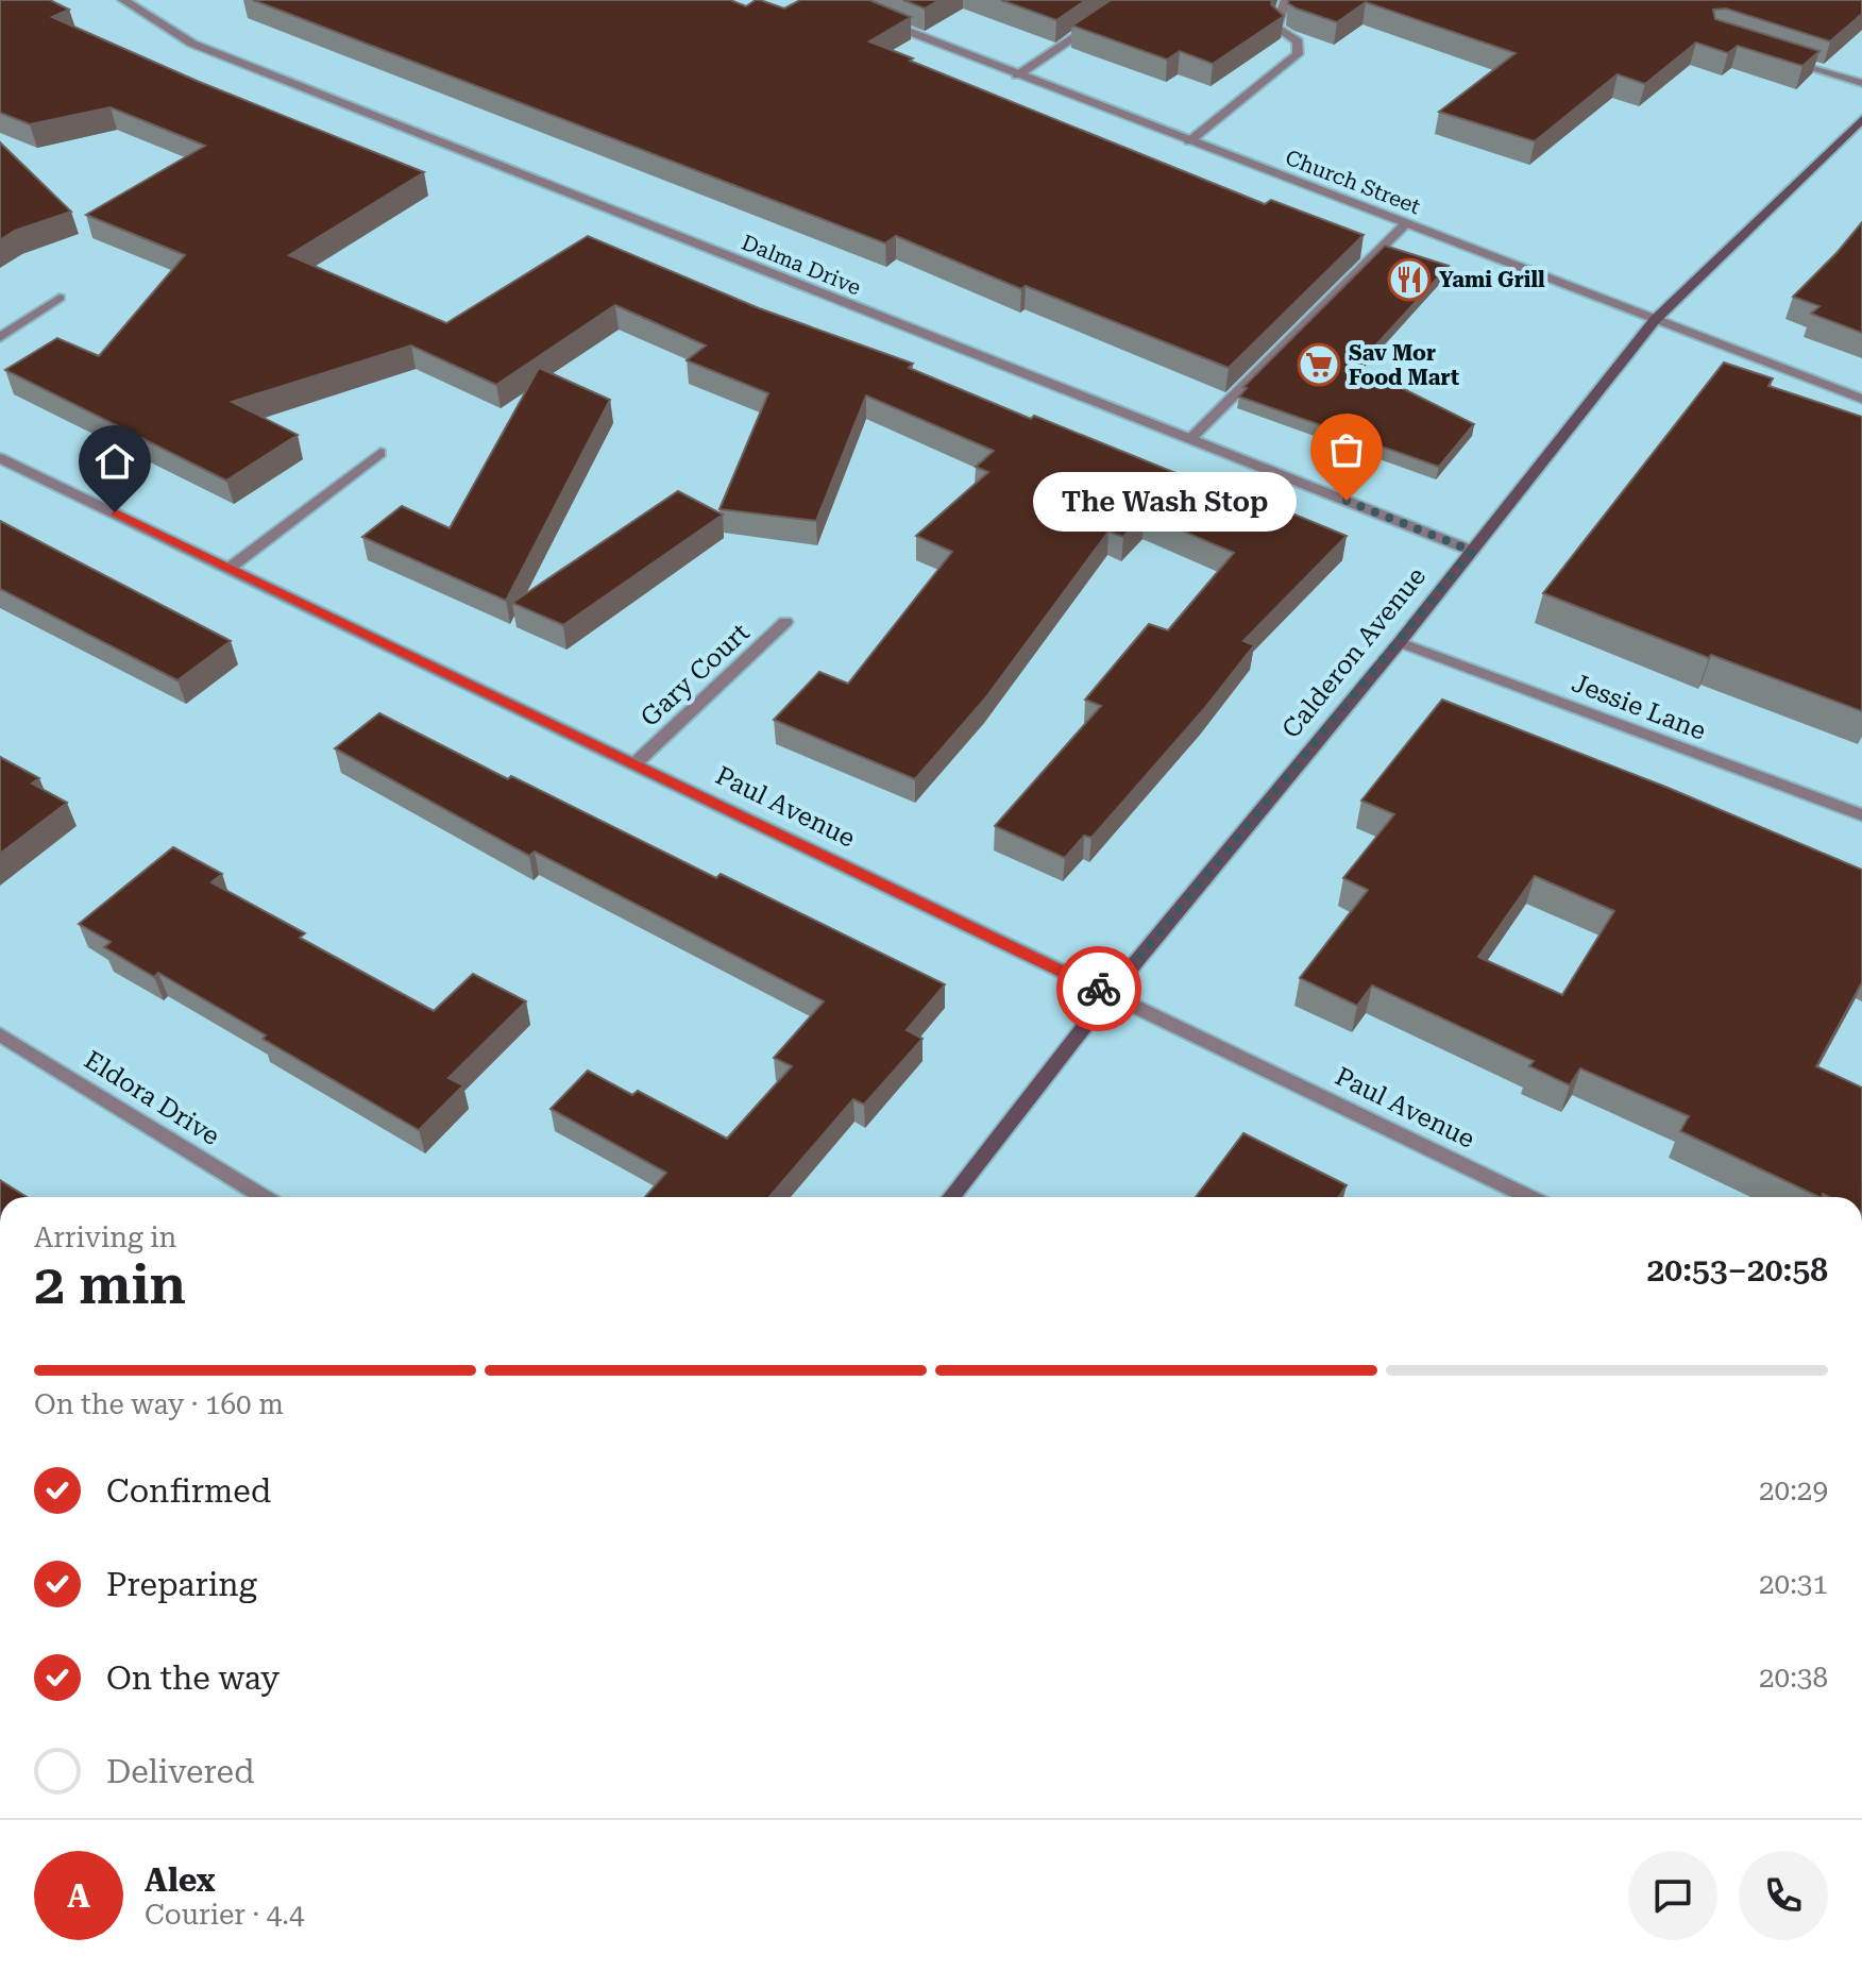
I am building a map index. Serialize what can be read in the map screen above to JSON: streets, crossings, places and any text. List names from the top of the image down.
{
  "streets": {
    "street": [
      "Church Street",
      "Dalma Drive",
      "Calderon Avenue",
      "Gary Court",
      "Jessie Lane",
      "Paul Avenue",
      "Eldora Drive"
    ]
  },
  "crossings": [
    ["Church Street", "Calderon Avenue"],
    ["Dalma Drive", "Calderon Avenue"],
    ["Calderon Avenue", "Jessie Lane"],
    ["Calderon Avenue", "Paul Avenue"],
    ["Gary Court", "Paul Avenue"]
  ],
  "places": {
    "restaurant": ["Yami Grill"],
    "supermarket": ["Sav Mor Food Mart"],
    "other": ["The Wash Stop"]
  },
  "page": {
    "bubble": "The Wash Stop",
    "heading": ["2 min", "Arriving in", "20:53–20:58"],
    "panel": ["Alex", "Courier · 4.4"],
    "bar": "On the way · 160 m",
    "list": [
      ["Confirmed", "20:29"],
      ["Preparing", "20:31"],
      ["On the way", "20:38"],
      "Delivered"
    ],
    "round": "A"
  }
}
